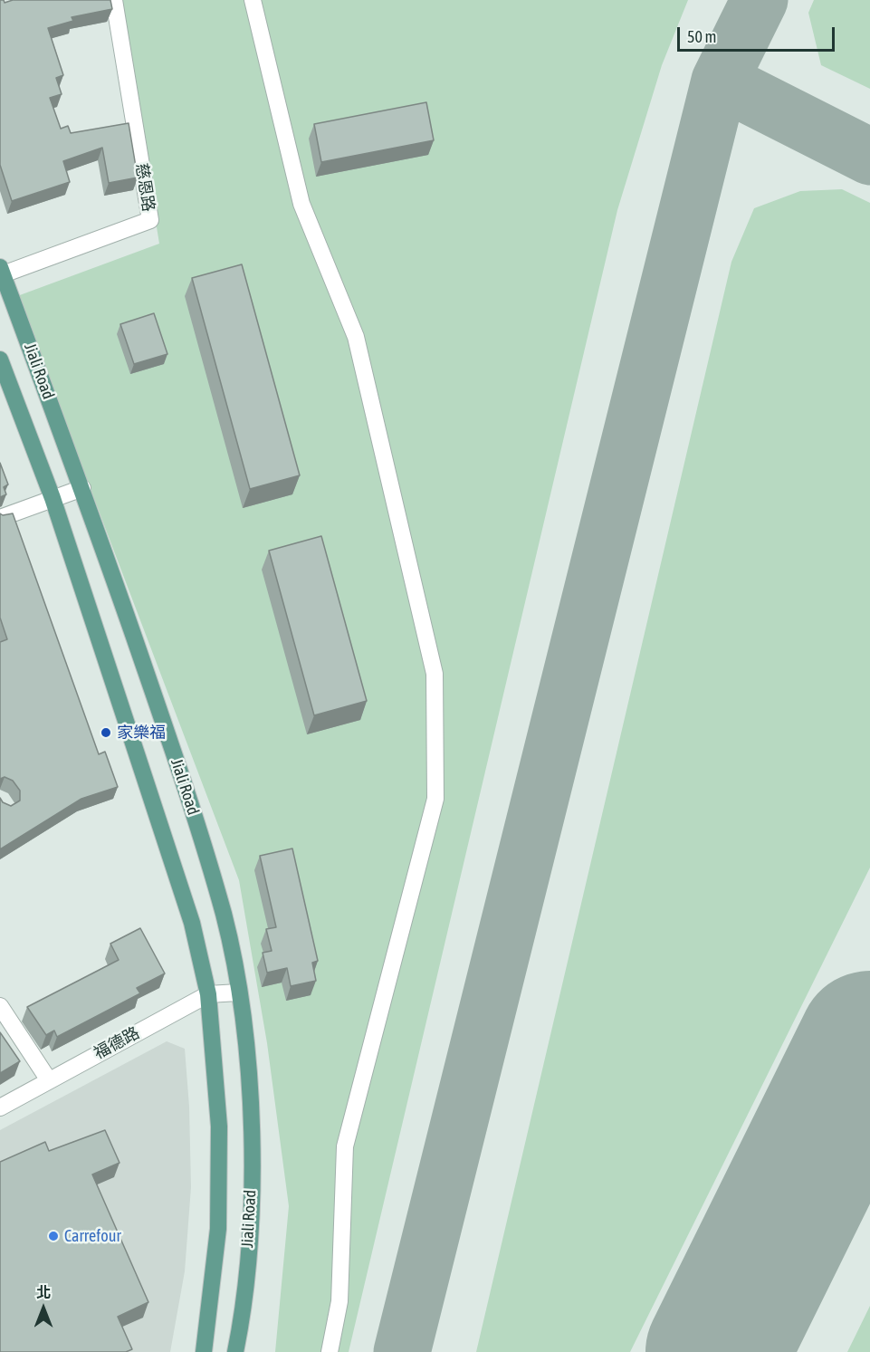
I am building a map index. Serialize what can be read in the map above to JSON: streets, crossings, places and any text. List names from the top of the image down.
{
  "streets": {
    "main road": ["Jiali Road"],
    "street": ["慈恩路", "福德路"]
  },
  "crossings": [
    ["慈恩路", "Jiali Road"],
    ["Jiali Road", "福德路"]
  ],
  "places": ["家樂福", "Carrefour"],
  "scale_bar": "50 m",
  "north": "top"
}
